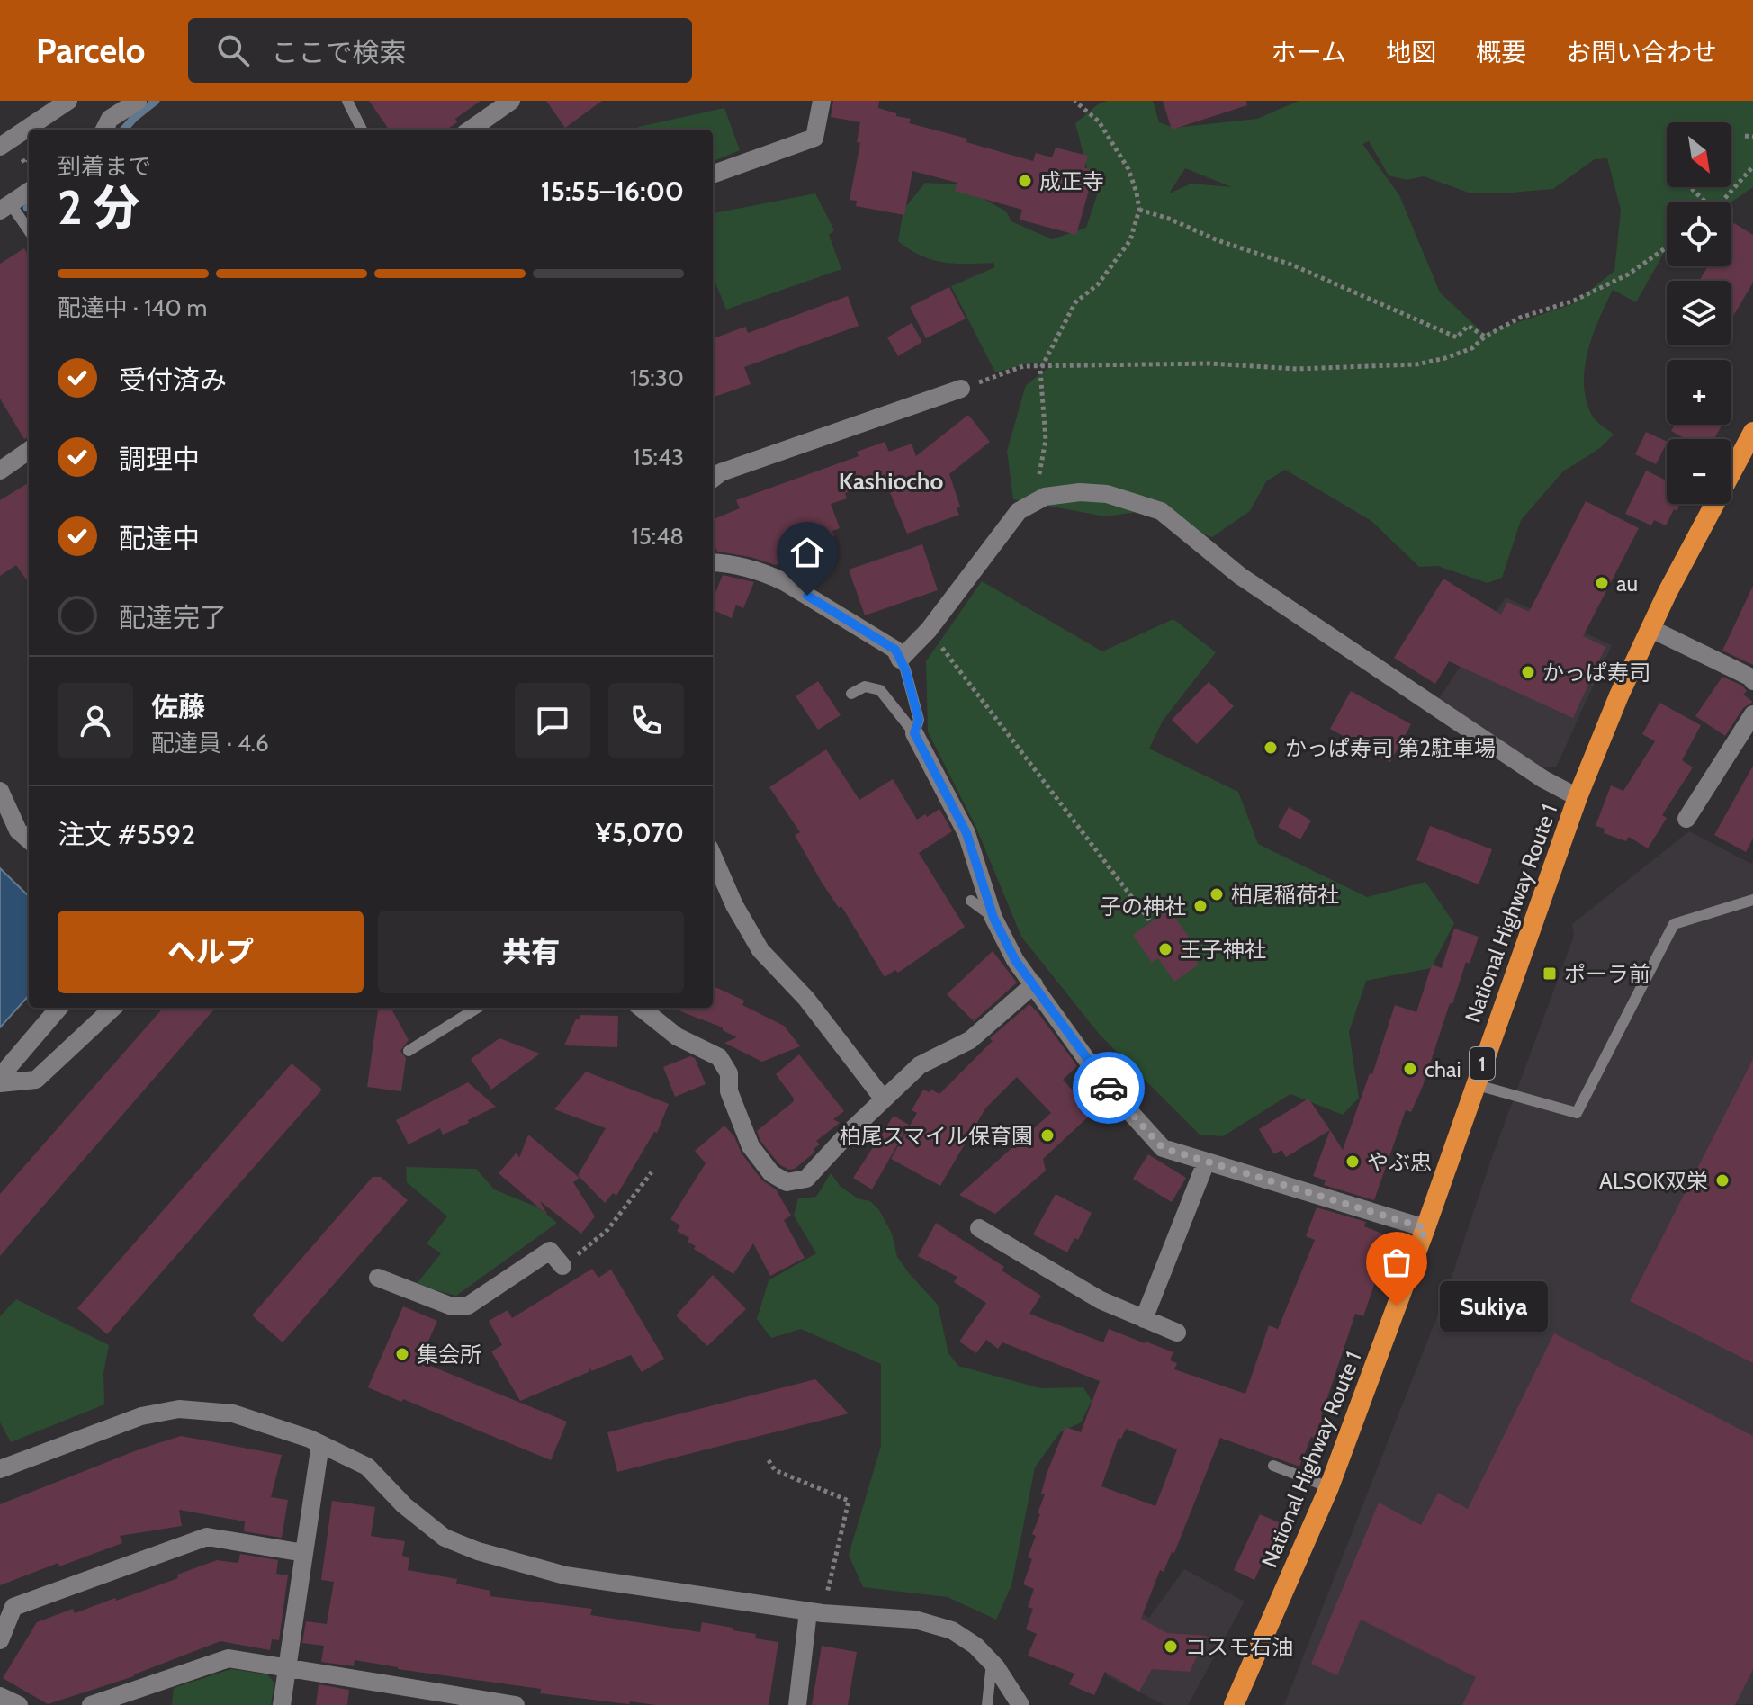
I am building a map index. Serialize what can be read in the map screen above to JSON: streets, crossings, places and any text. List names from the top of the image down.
{
  "streets": {
    "highway": ["National Highway Route 1", "1"]
  },
  "districts": ["Kashiocho"],
  "places": {
    "other": [
      "成正寺",
      "au",
      "かっぱ寿司",
      "かっぱ寿司 第2駐車場",
      "柏尾稲荷社",
      "子の神社",
      "王子神社",
      "chai",
      "柏尾スマイル保育園",
      "やぶ忠",
      "ALSOK双栄",
      "Sukiya",
      "集会所",
      "コスモ石油"
    ],
    "transit": ["ポーラ前"]
  },
  "north": "bottom right",
  "page": {
    "header": "Parcelo",
    "search": "ここで検索",
    "nav": [
      "ホーム",
      "地図",
      "概要",
      "お問い合わせ"
    ],
    "map_buttons": ["+", "−"],
    "heading": ["2 分", "到着まで", "15:55–16:00"],
    "panel": [
      "佐藤",
      "配達員 · 4.6",
      "注文 #5592",
      "¥5,070"
    ],
    "bar": "配達中 · 140 m",
    "list": [
      ["受付済み", "15:30"],
      ["調理中", "15:43"],
      ["配達中", "15:48"],
      "配達完了"
    ],
    "buttons": ["ヘルプ", "共有"],
    "bubble": "Sukiya"
  }
}
